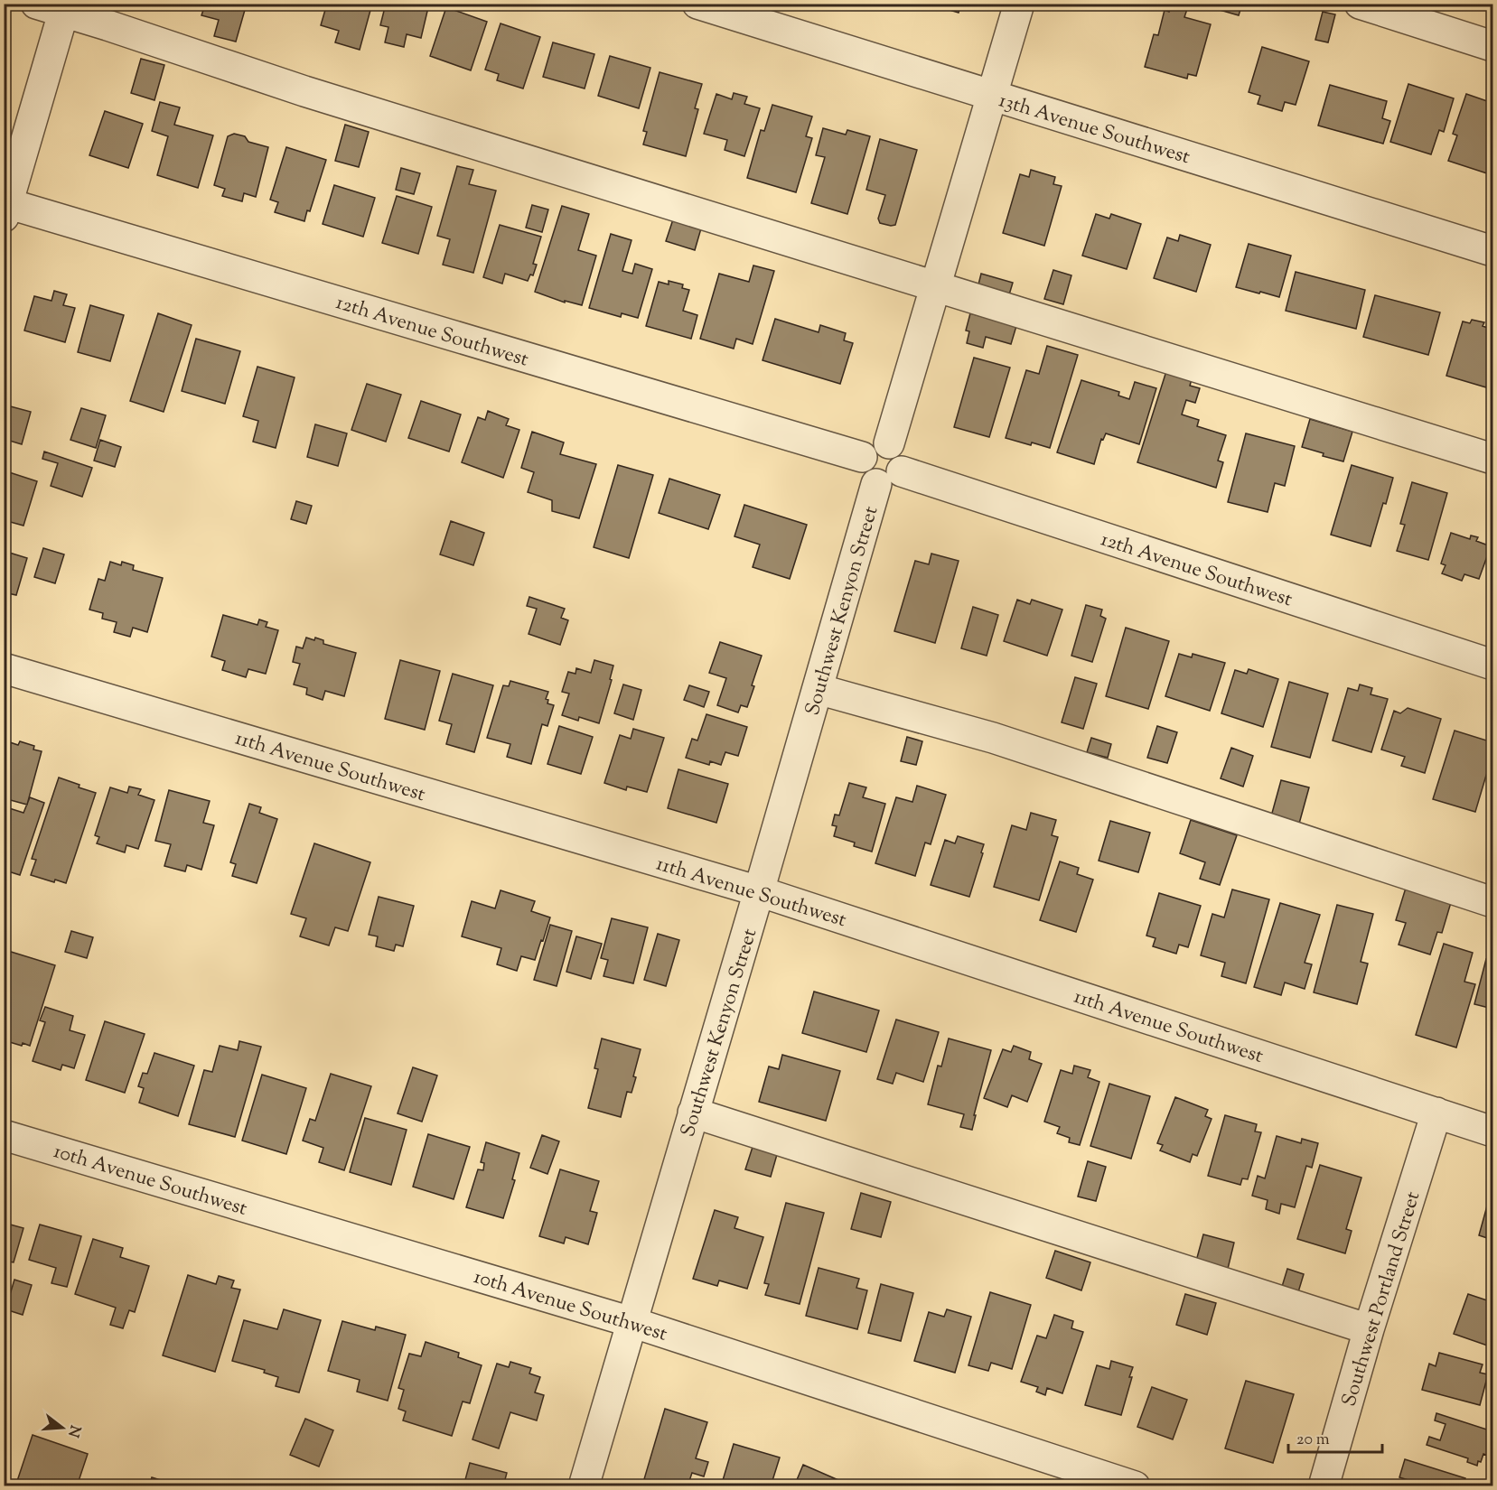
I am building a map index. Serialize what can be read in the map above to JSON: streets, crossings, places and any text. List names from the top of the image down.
{
  "streets": {
    "street": [
      "13th Avenue Southwest",
      "12th Avenue Southwest",
      "Southwest Kenyon Street",
      "11th Avenue Southwest",
      "10th Avenue Southwest",
      "Southwest Portland Street"
    ]
  },
  "crossings": [
    ["12th Avenue Southwest", "Southwest Kenyon Street"],
    ["Southwest Kenyon Street", "11th Avenue Southwest"],
    ["Southwest Kenyon Street", "10th Avenue Southwest"],
    ["11th Avenue Southwest", "Southwest Portland Street"]
  ],
  "scale_bar": "20 m",
  "north": "right"
}
